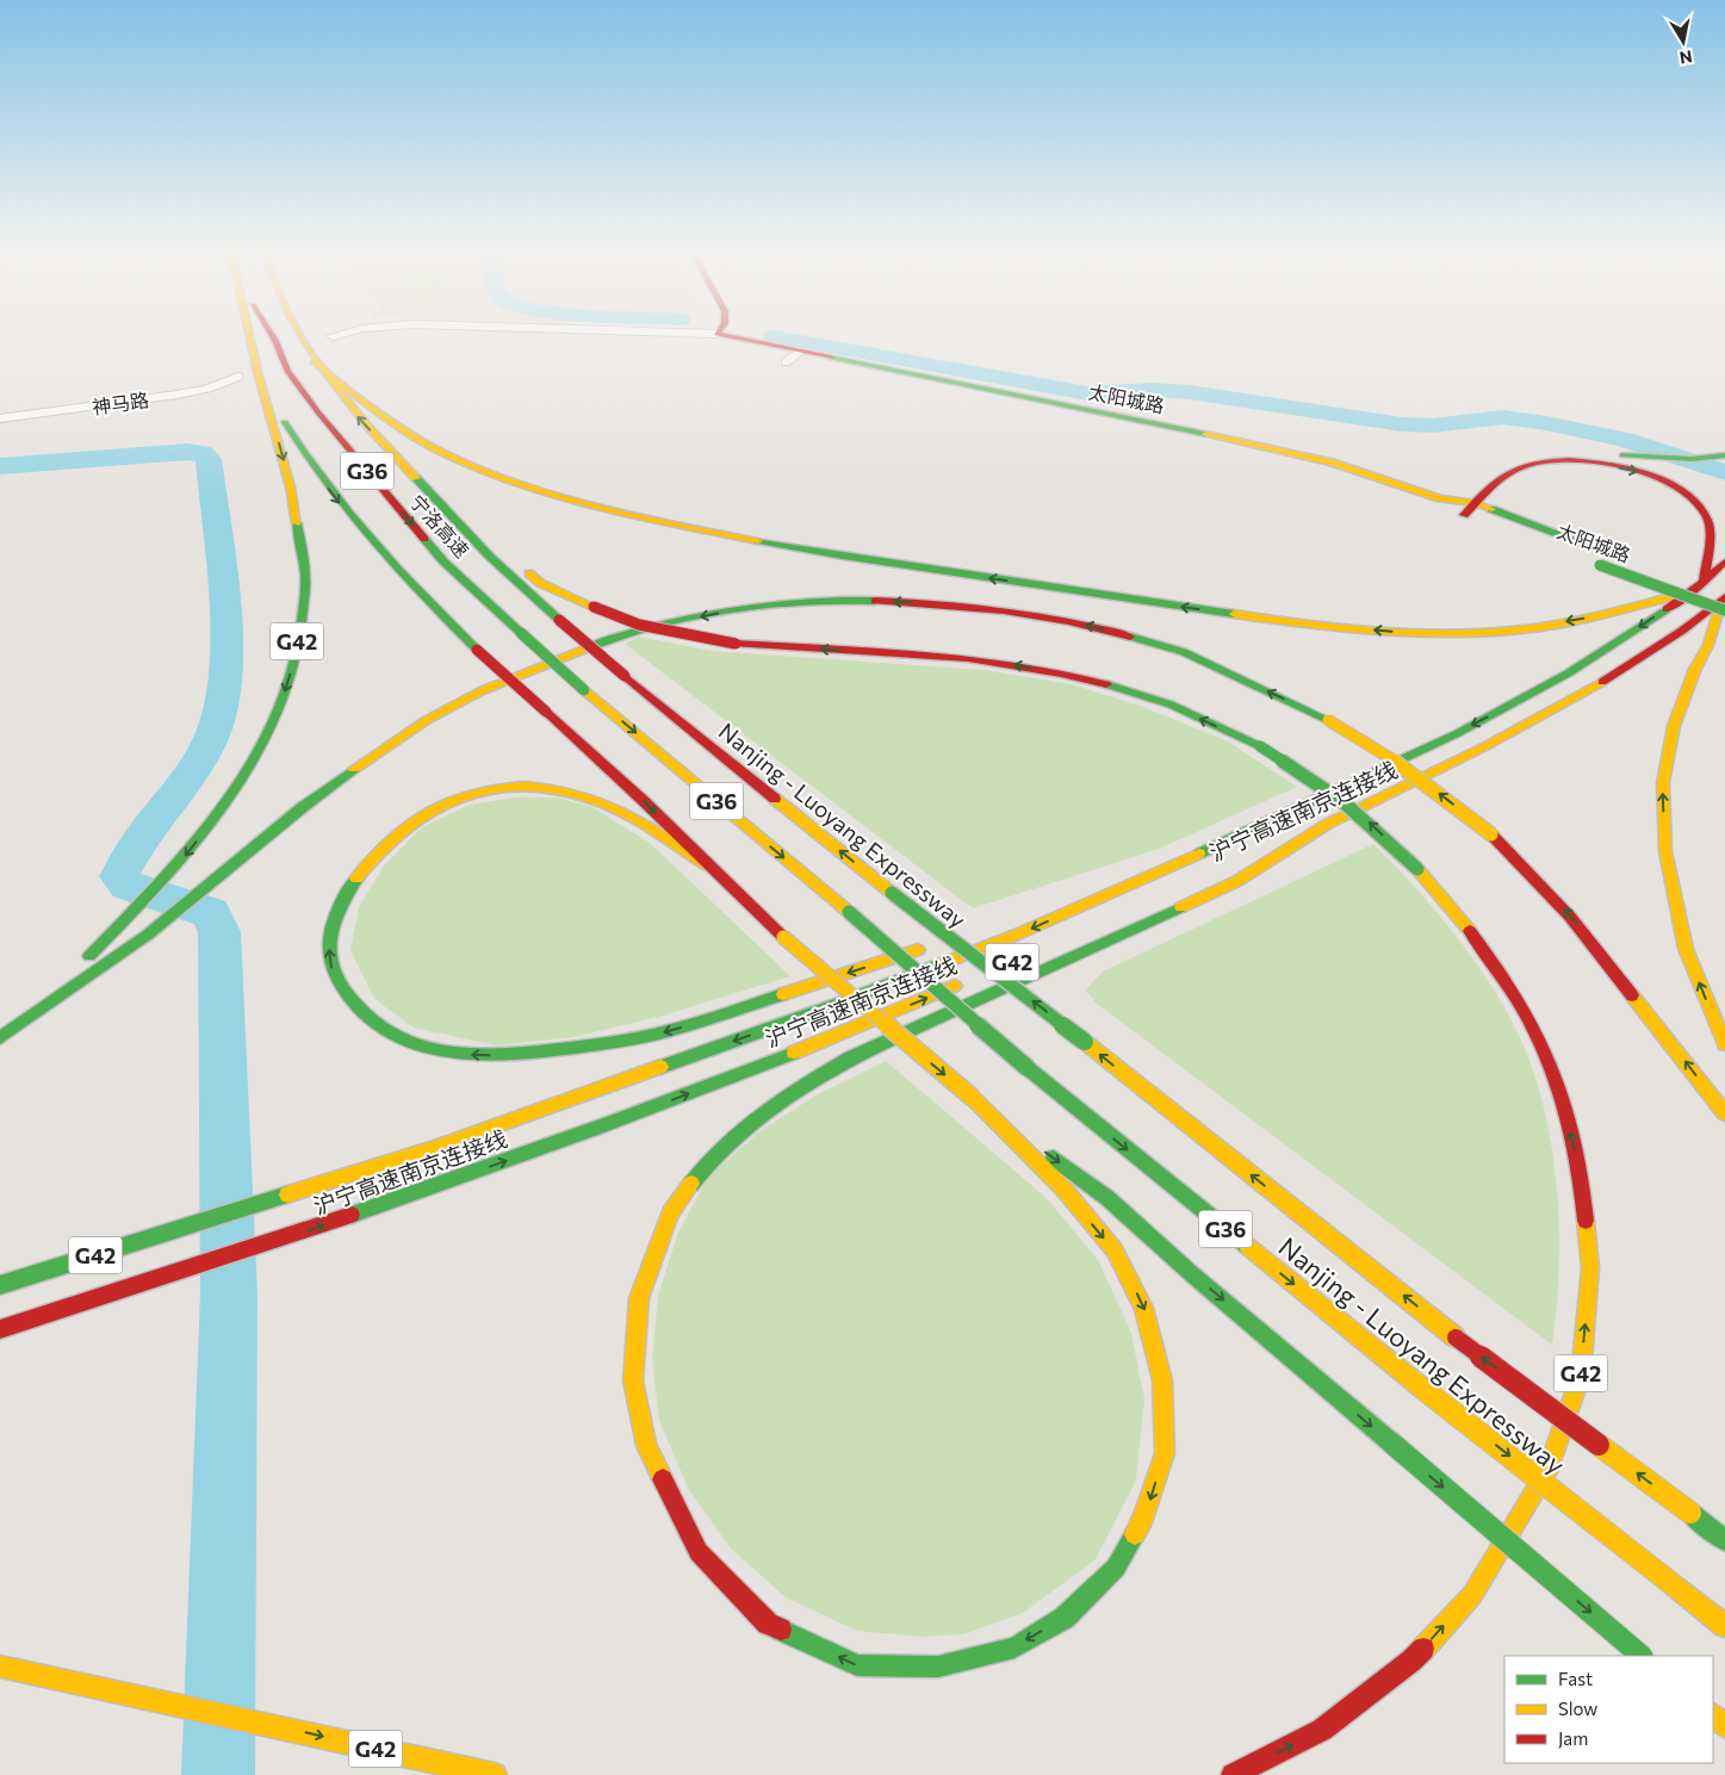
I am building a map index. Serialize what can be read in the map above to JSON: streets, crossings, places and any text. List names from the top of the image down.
{
  "streets": {
    "main road": [
      "太阳城路",
      "G36",
      "宁洛高速",
      "G42",
      "沪宁高速南京连接线",
      "Nanjing - Luoyang Expressway"
    ],
    "street": ["神马路"]
  },
  "crossings": [
    ["太阳城路", "沪宁高速南京连接线"],
    ["宁洛高速", "G42"],
    ["宁洛高速", "Nanjing - Luoyang Expressway"]
  ],
  "legend": ["Fast", "Slow", "Jam"],
  "north": "bottom"
}
